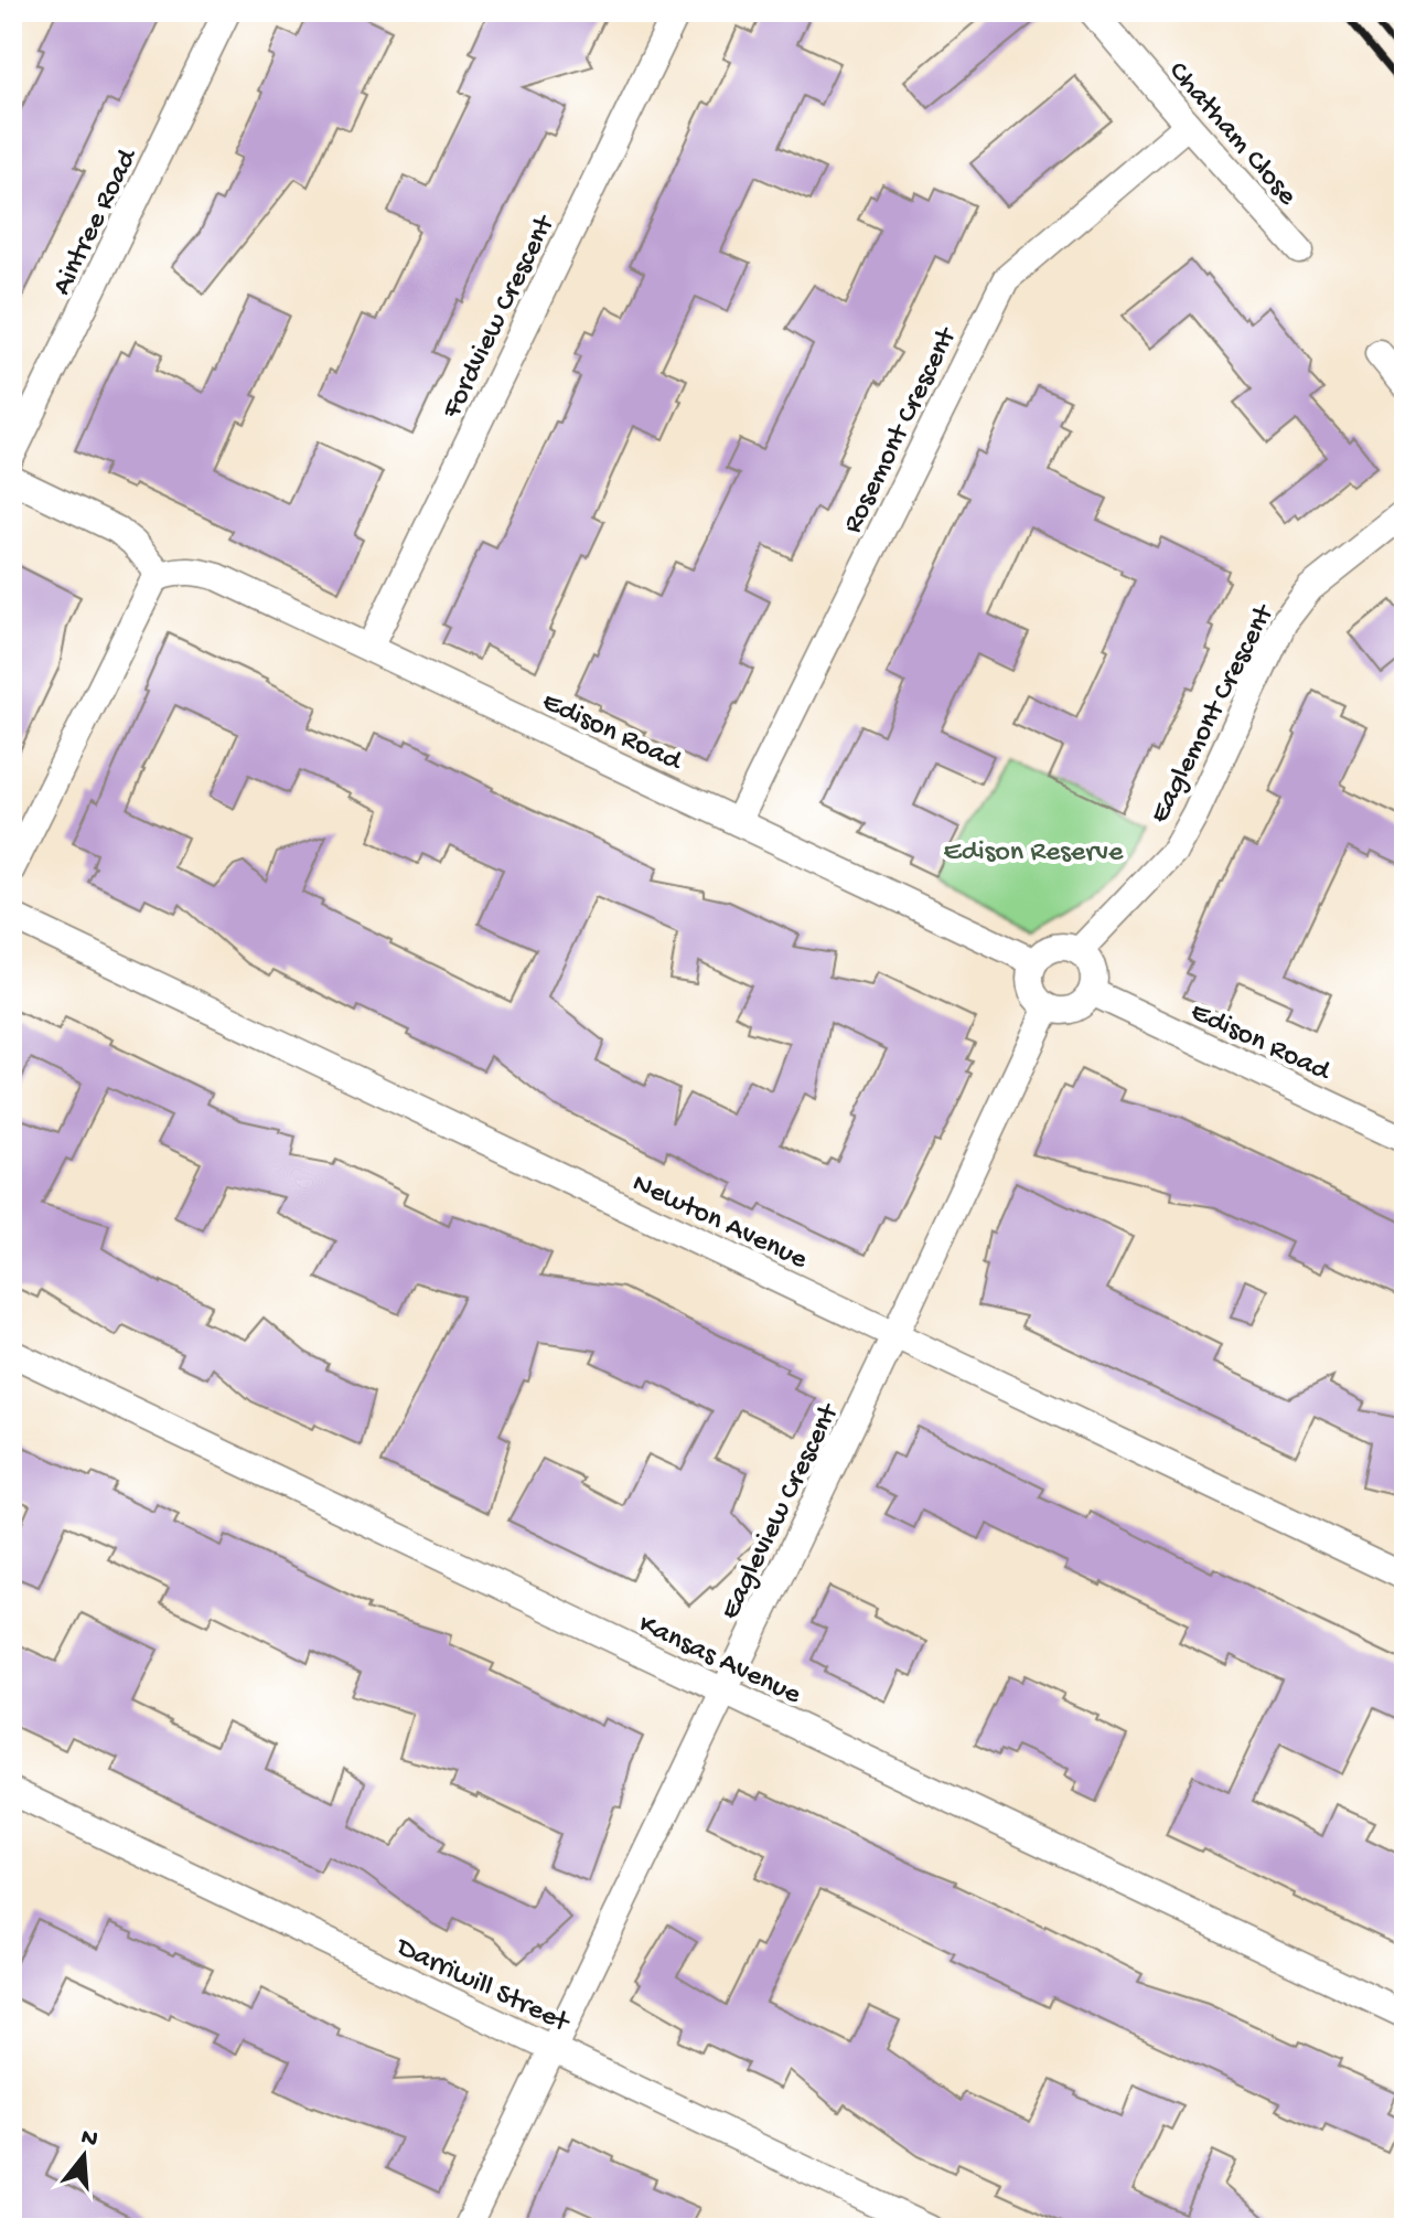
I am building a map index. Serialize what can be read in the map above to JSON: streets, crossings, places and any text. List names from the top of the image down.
{
  "streets": {
    "street": [
      "Chatham Close",
      "Aintree Road",
      "Fordview Crescent",
      "Rosemont Crescent",
      "Eaglemont Crescent",
      "Edison Road",
      "Newton Avenue",
      "Eagleview Crescent",
      "Kansas Avenue",
      "Darriwill Street"
    ]
  },
  "crossings": [
    ["Chatham Close", "Rosemont Crescent"],
    ["Fordview Crescent", "Edison Road"],
    ["Rosemont Crescent", "Edison Road"],
    ["Eaglemont Crescent", "Edison Road"],
    ["Eaglemont Crescent", "Eagleview Crescent"],
    ["Edison Road", "Eagleview Crescent"],
    ["Newton Avenue", "Eagleview Crescent"],
    ["Eagleview Crescent", "Kansas Avenue"],
    ["Eagleview Crescent", "Darriwill Street"]
  ],
  "parks": ["Edison Reserve"],
  "north": "top"
}
